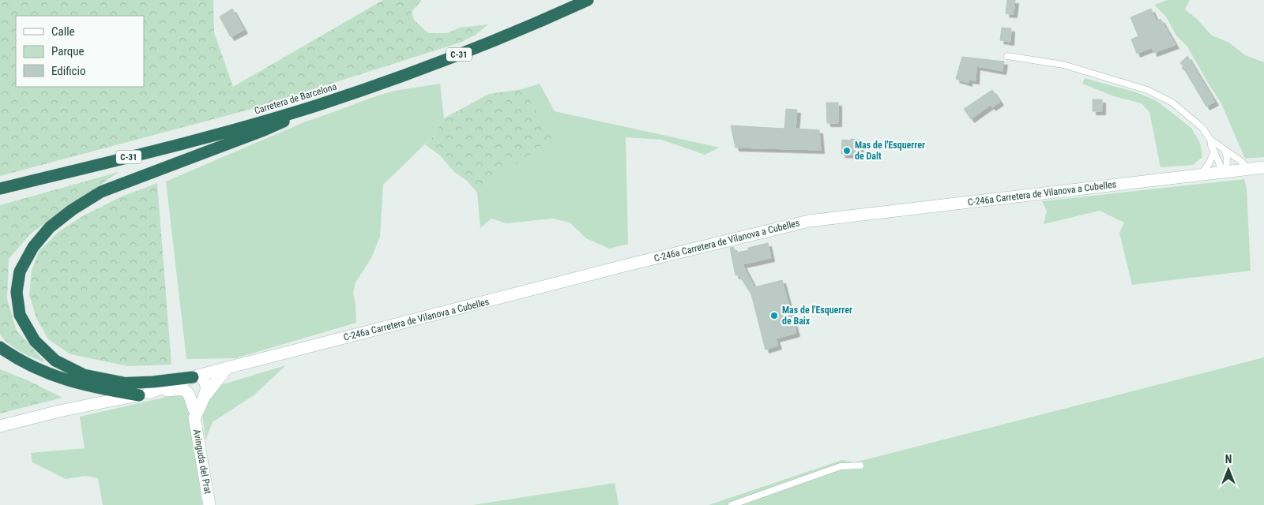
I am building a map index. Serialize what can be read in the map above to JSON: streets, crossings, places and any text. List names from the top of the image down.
{
  "streets": {
    "highway": ["C-31", "Carretera de Barcelona"],
    "main road": ["C-246a Carretera de Vilanova a Cubelles", "Avinguda del Prat"]
  },
  "places": ["Mas de l'Esquerrer de Dalt", "Mas de l'Esquerrer de Baix"],
  "legend": ["Calle", "Parque", "Edificio"],
  "north": "top"
}
